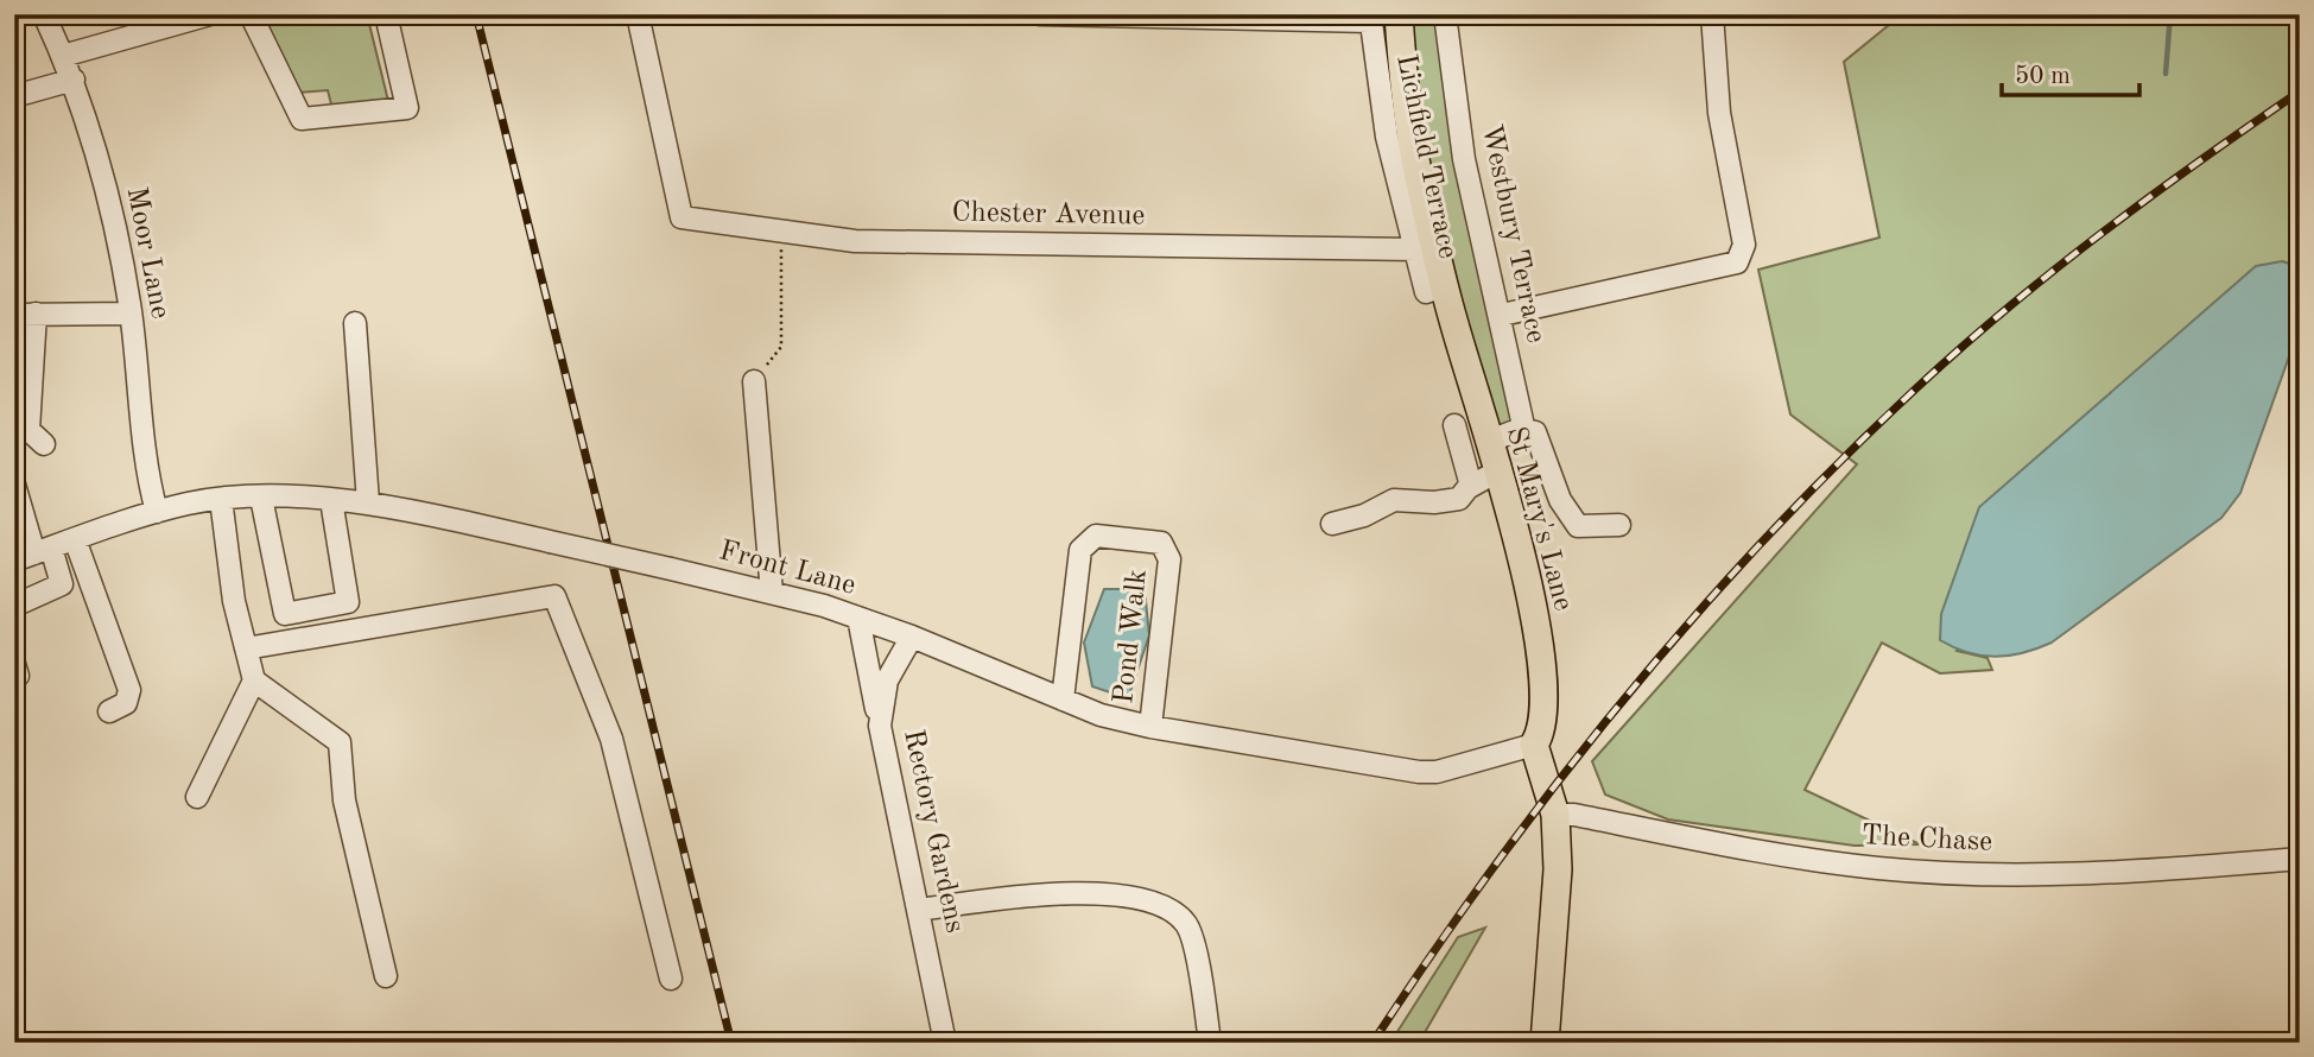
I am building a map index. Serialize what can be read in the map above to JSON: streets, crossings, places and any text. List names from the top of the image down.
{
  "streets": {
    "main road": ["St Mary's Lane"],
    "street": [
      "Lichfield Terrace",
      "Chester Avenue",
      "Westbury Terrace",
      "Moor Lane",
      "Front Lane",
      "Pond Walk",
      "Rectory Gardens",
      "The Chase"
    ]
  },
  "crossings": [
    ["Lichfield Terrace", "Chester Avenue"],
    ["Lichfield Terrace", "St Mary's Lane"],
    ["Moor Lane", "Front Lane"],
    ["St Mary's Lane", "Front Lane"],
    ["St Mary's Lane", "The Chase"],
    ["Front Lane", "Pond Walk"],
    ["Front Lane", "Rectory Gardens"]
  ],
  "scale_bar": "50 m"
}
